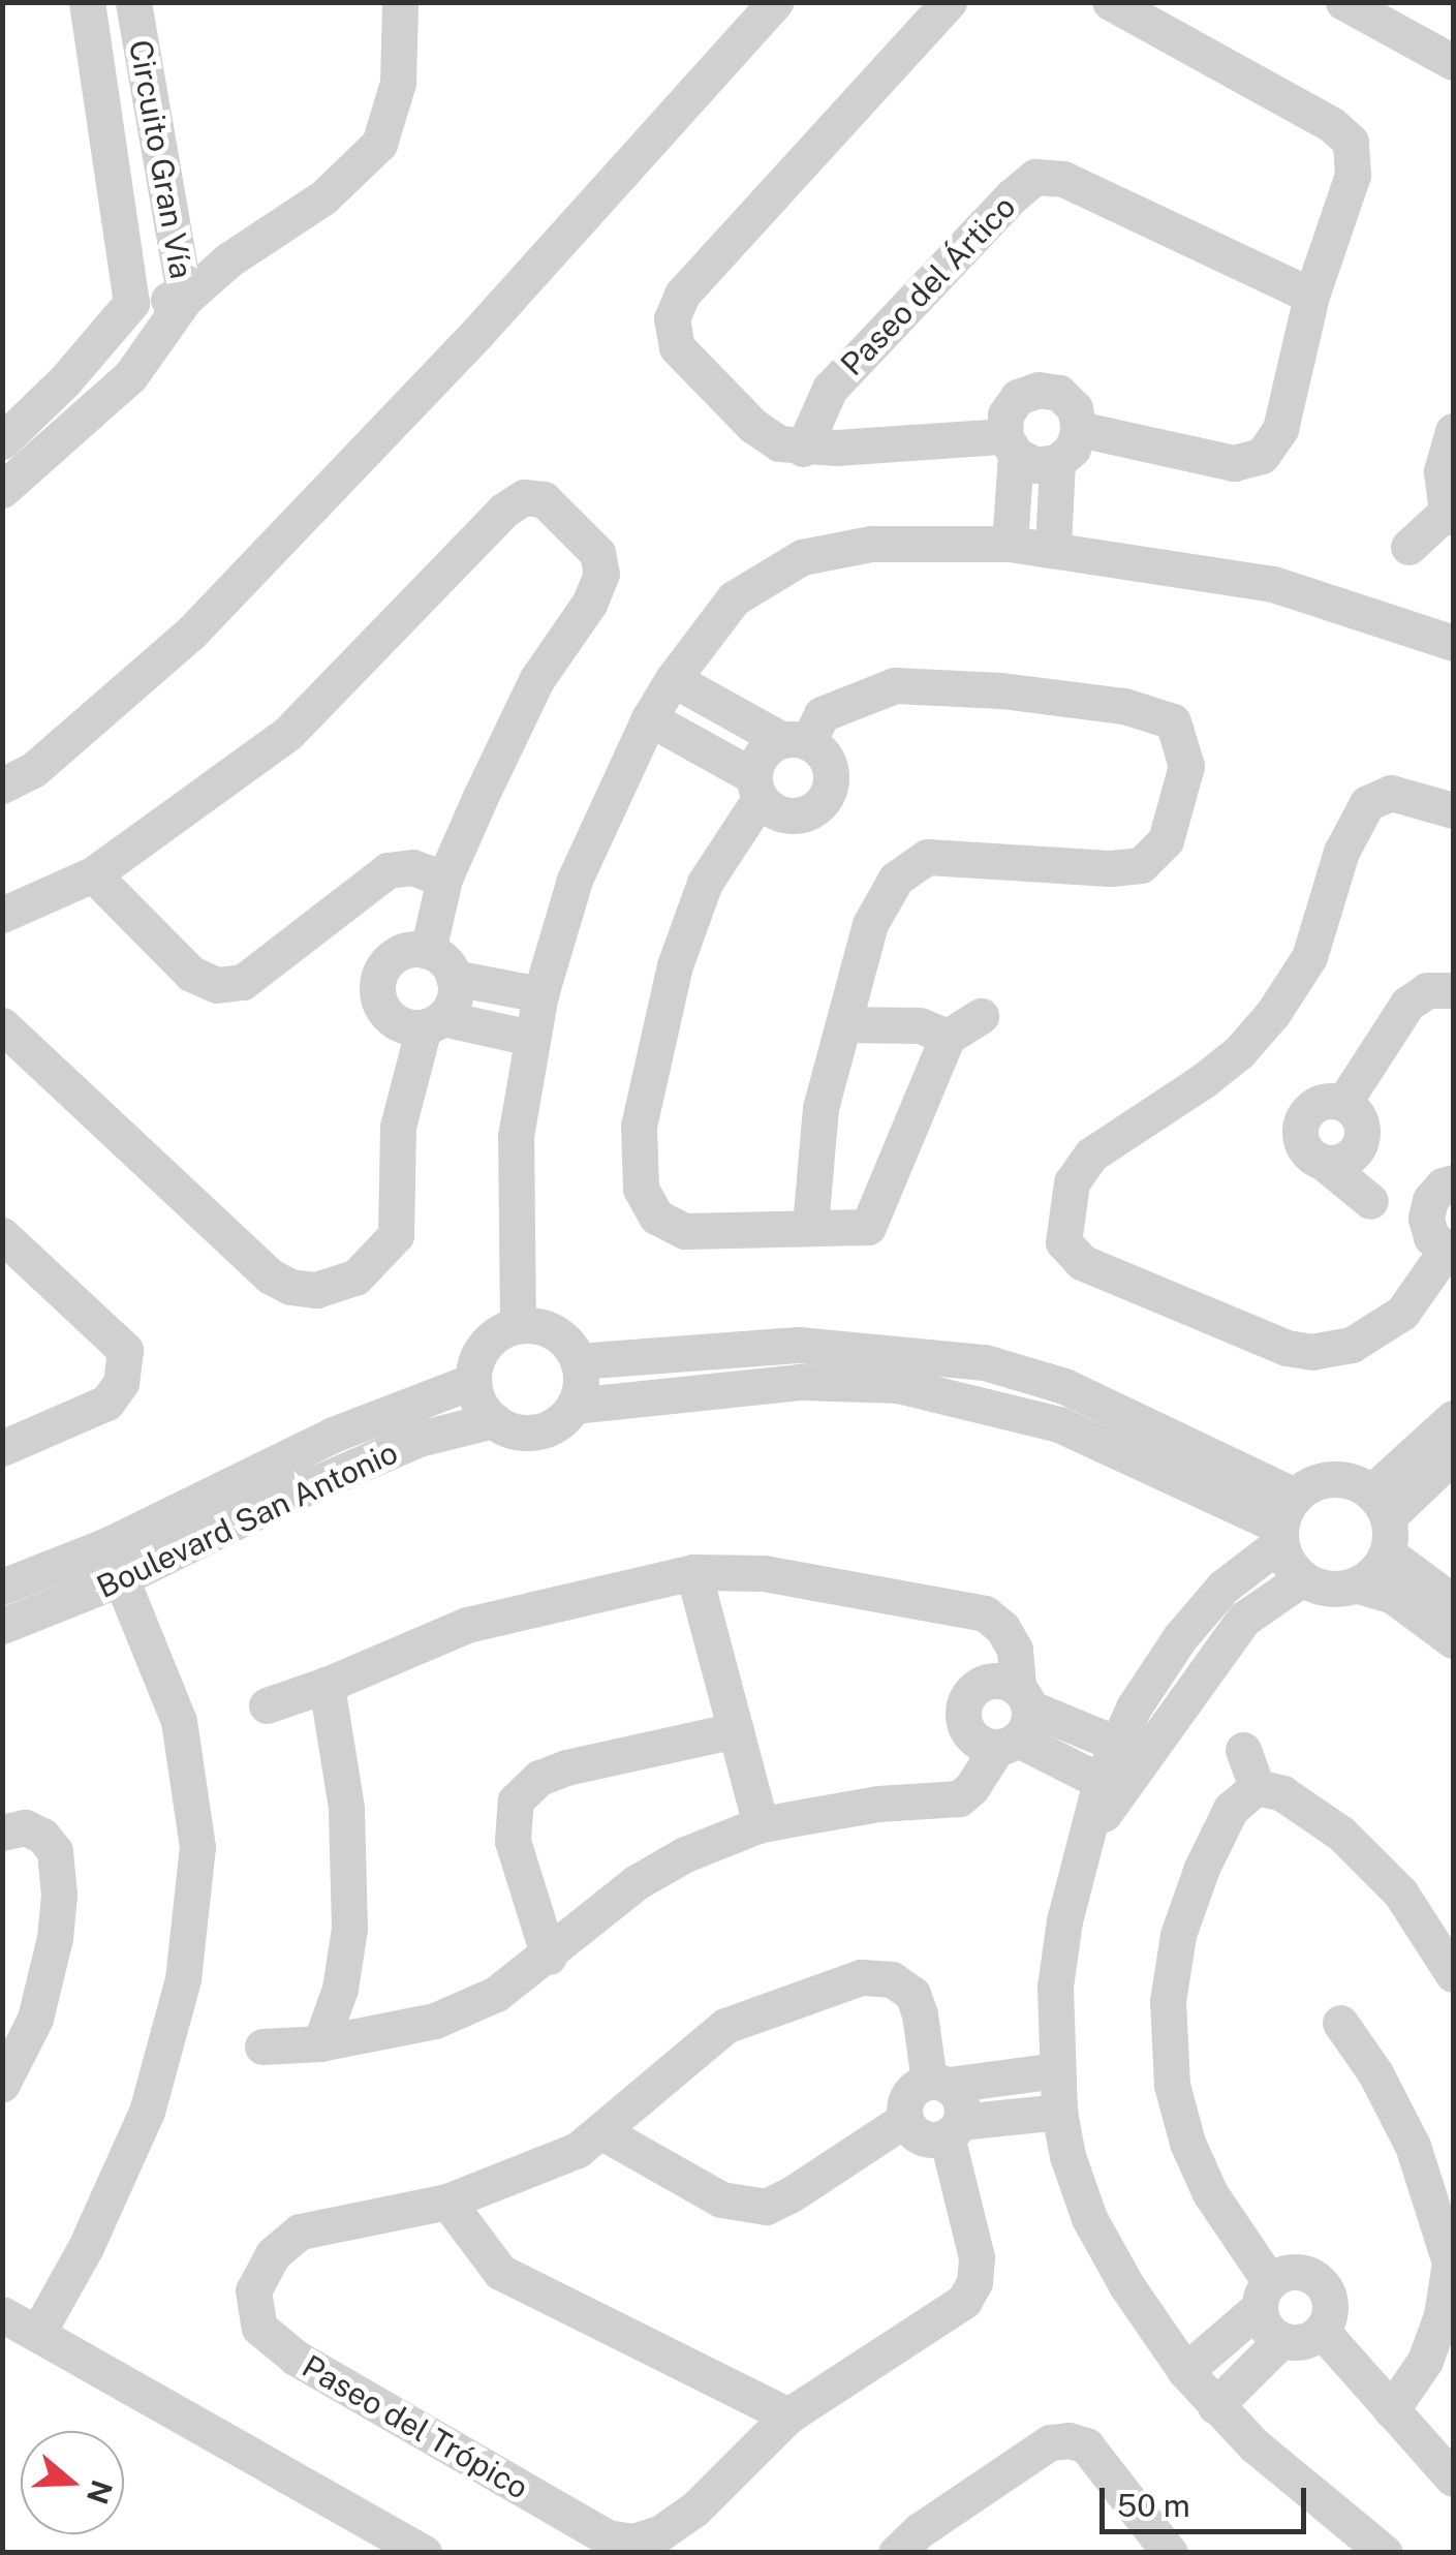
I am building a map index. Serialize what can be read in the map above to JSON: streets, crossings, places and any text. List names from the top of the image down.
{
  "streets": {
    "street": [
      "Circuito Gran Vía",
      "Paseo del Ártico",
      "Boulevard San Antonio",
      "Paseo del Trópico"
    ]
  },
  "scale_bar": "50 m",
  "north": "right"
}
